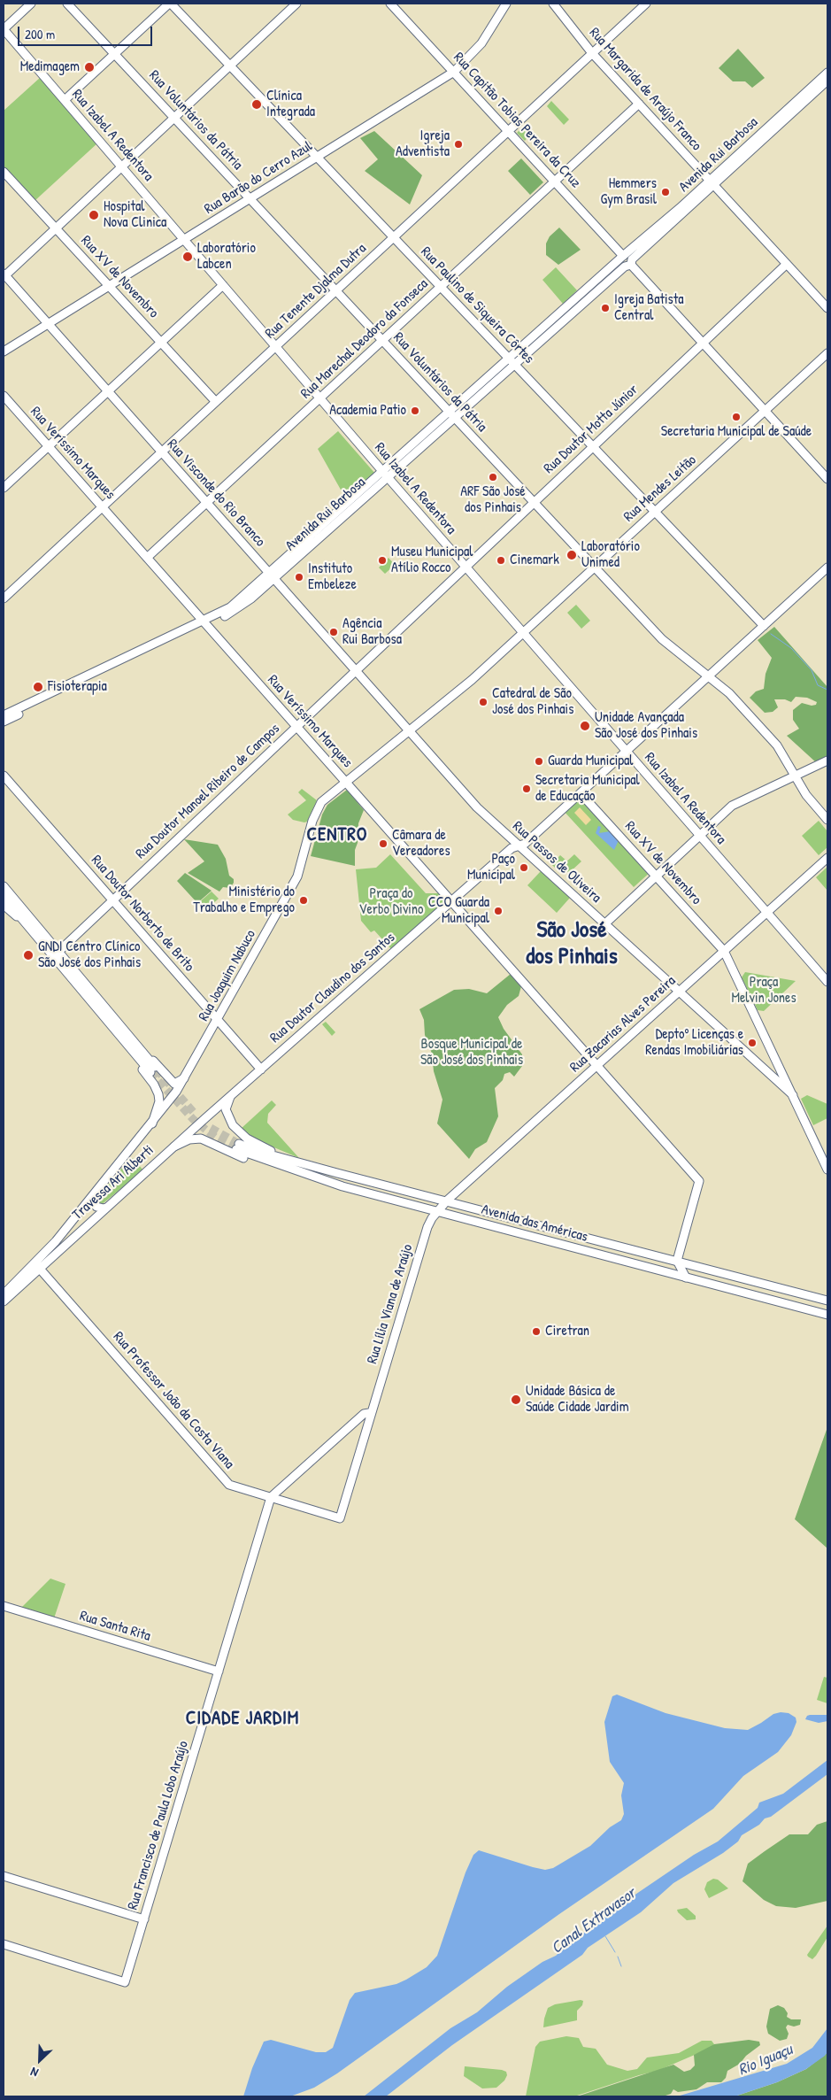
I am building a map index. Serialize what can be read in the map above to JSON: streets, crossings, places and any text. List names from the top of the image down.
{
  "streets": {
    "main road": [
      "Rua Margarida de Araújo Franco",
      "Rua Voluntários da Pátria",
      "Rua Capitão Tobias Pereira da Cruz",
      "Rua Izabel A Redentora",
      "Avenida Rui Barbosa",
      "Rua Barão do Cerro Azul",
      "Rua XV de Novembro",
      "Rua Tenente Djalma Dutra",
      "Rua Paulino de Siqueira Côrtes",
      "Rua Marechal Deodoro da Fonseca",
      "Rua Doutor Motta Júnior",
      "Rua Veríssimo Marques",
      "Rua Mendes Leitão",
      "Rua Visconde do Rio Branco",
      "Rua Doutor Manoel Ribeiro de Campos",
      "Rua Passos de Oliveira",
      "Rua Doutor Norberto de Brito",
      "Rua Joaquim Nabuco",
      "Rua Doutor Claudino dos Santos",
      "Rua Zacarias Alves Pereira",
      "Travessa Ari Alberti",
      "Avenida das Américas",
      "Rua Lília Viana de Araújo",
      "Rua Professor João da Costa Viana",
      "Rua Santa Rita",
      "Rua Francisco de Paula Lobo Araújo"
    ]
  },
  "crossings": [
    ["Rua Margarida de Araújo Franco", "Avenida Rui Barbosa"],
    ["Rua Margarida de Araújo Franco", "Rua Tenente Djalma Dutra"],
    ["Rua Margarida de Araújo Franco", "Rua Marechal Deodoro da Fonseca"],
    ["Rua Margarida de Araújo Franco", "Rua Doutor Motta Júnior"],
    ["Rua Voluntários da Pátria", "Avenida Rui Barbosa"],
    ["Rua Voluntários da Pátria", "Rua Barão do Cerro Azul"],
    ["Rua Voluntários da Pátria", "Rua Tenente Djalma Dutra"],
    ["Rua Voluntários da Pátria", "Rua Marechal Deodoro da Fonseca"],
    ["Rua Voluntários da Pátria", "Rua Doutor Motta Júnior"],
    ["Rua Voluntários da Pátria", "Rua Mendes Leitão"],
    ["Rua Voluntários da Pátria", "Rua Doutor Claudino dos Santos"],
    ["Rua Capitão Tobias Pereira da Cruz", "Avenida Rui Barbosa"],
    ["Rua Capitão Tobias Pereira da Cruz", "Rua Barão do Cerro Azul"],
    ["Rua Capitão Tobias Pereira da Cruz", "Rua Tenente Djalma Dutra"],
    ["Rua Capitão Tobias Pereira da Cruz", "Rua Marechal Deodoro da Fonseca"],
    ["Rua Capitão Tobias Pereira da Cruz", "Rua Doutor Motta Júnior"],
    ["Rua Capitão Tobias Pereira da Cruz", "Rua Mendes Leitão"],
    ["Rua Izabel A Redentora", "Avenida Rui Barbosa"],
    ["Rua Izabel A Redentora", "Rua Barão do Cerro Azul"],
    ["Rua Izabel A Redentora", "Rua Tenente Djalma Dutra"],
    ["Rua Izabel A Redentora", "Rua Marechal Deodoro da Fonseca"],
    ["Rua Izabel A Redentora", "Rua Doutor Motta Júnior"],
    ["Rua Izabel A Redentora", "Rua Mendes Leitão"],
    ["Rua Izabel A Redentora", "Rua Doutor Claudino dos Santos"],
    ["Rua Izabel A Redentora", "Rua Zacarias Alves Pereira"],
    ["Avenida Rui Barbosa", "Rua Paulino de Siqueira Côrtes"],
    ["Avenida Rui Barbosa", "Rua Veríssimo Marques"],
    ["Avenida Rui Barbosa", "Rua Visconde do Rio Branco"],
    ["Rua Barão do Cerro Azul", "Rua XV de Novembro"],
    ["Rua Barão do Cerro Azul", "Rua Paulino de Siqueira Côrtes"],
    ["Rua Barão do Cerro Azul", "Rua Visconde do Rio Branco"],
    ["Rua XV de Novembro", "Rua Tenente Djalma Dutra"],
    ["Rua XV de Novembro", "Rua Passos de Oliveira"],
    ["Rua XV de Novembro", "Rua Doutor Claudino dos Santos"],
    ["Rua XV de Novembro", "Rua Zacarias Alves Pereira"],
    ["Rua Tenente Djalma Dutra", "Rua Paulino de Siqueira Côrtes"],
    ["Rua Tenente Djalma Dutra", "Rua Veríssimo Marques"],
    ["Rua Tenente Djalma Dutra", "Rua Visconde do Rio Branco"],
    ["Rua Paulino de Siqueira Côrtes", "Rua Marechal Deodoro da Fonseca"],
    ["Rua Paulino de Siqueira Côrtes", "Rua Doutor Motta Júnior"],
    ["Rua Paulino de Siqueira Côrtes", "Rua Mendes Leitão"],
    ["Rua Paulino de Siqueira Côrtes", "Rua Doutor Claudino dos Santos"],
    ["Rua Marechal Deodoro da Fonseca", "Rua Veríssimo Marques"],
    ["Rua Marechal Deodoro da Fonseca", "Rua Visconde do Rio Branco"],
    ["Rua Doutor Motta Júnior", "Rua Doutor Manoel Ribeiro de Campos"],
    ["Rua Veríssimo Marques", "Rua Doutor Manoel Ribeiro de Campos"],
    ["Rua Veríssimo Marques", "Rua Joaquim Nabuco"],
    ["Rua Veríssimo Marques", "Rua Doutor Claudino dos Santos"],
    ["Rua Veríssimo Marques", "Rua Zacarias Alves Pereira"],
    ["Rua Veríssimo Marques", "Avenida das Américas"],
    ["Rua Mendes Leitão", "Rua Joaquim Nabuco"],
    ["Rua Visconde do Rio Branco", "Rua Doutor Manoel Ribeiro de Campos"],
    ["Rua Visconde do Rio Branco", "Rua Passos de Oliveira"],
    ["Rua Visconde do Rio Branco", "Rua Joaquim Nabuco"],
    ["Rua Doutor Manoel Ribeiro de Campos", "Rua Doutor Norberto de Brito"],
    ["Rua Passos de Oliveira", "Rua Joaquim Nabuco"],
    ["Rua Passos de Oliveira", "Rua Doutor Claudino dos Santos"],
    ["Rua Passos de Oliveira", "Rua Zacarias Alves Pereira"],
    ["Rua Doutor Norberto de Brito", "Rua Joaquim Nabuco"],
    ["Rua Doutor Norberto de Brito", "Rua Doutor Claudino dos Santos"],
    ["Rua Doutor Claudino dos Santos", "Travessa Ari Alberti"],
    ["Rua Zacarias Alves Pereira", "Avenida das Américas"],
    ["Rua Zacarias Alves Pereira", "Rua Lília Viana de Araújo"],
    ["Travessa Ari Alberti", "Rua Professor João da Costa Viana"],
    ["Avenida das Américas", "Rua Lília Viana de Araújo"],
    ["Rua Lília Viana de Araújo", "Rua Professor João da Costa Viana"],
    ["Rua Professor João da Costa Viana", "Rua Francisco de Paula Lobo Araújo"],
    ["Rua Santa Rita", "Rua Francisco de Paula Lobo Araújo"]
  ],
  "districts": ["CENTRO", "São José dos Pinhais", "CIDADE JARDIM"],
  "water": ["Canal Extravasor", "Rio Iguaçu"],
  "parks": ["Praça do Verbo Divino", "Praça Melvin Jones", "Bosque Municipal de São José dos Pinhais"],
  "places": [
    "Medimagem",
    "Clínica Integrada",
    "Igreja Adventista",
    "Hemmers Gym Brasil",
    "Hospital Nova Clinica",
    "Laboratório Labcen",
    "Igreja Batista Central",
    "Academia Patio",
    "Secretaria Municipal de Saúde",
    "ARF São José dos Pinhais",
    "Laboratório Unimed",
    "Museu Municipal Atílio Rocco",
    "Cinemark",
    "Instituto Embeleze",
    "Agência Rui Barbosa",
    "Fisioterapia",
    "Catedral de São José dos Pinhais",
    "Unidade Avançada São José dos Pinhais",
    "Guarda Municipal",
    "Secretaria Municipal de Educação",
    "Câmara de Vereadores",
    "Paço Municipal",
    "Ministério do Trabalho e Emprego",
    "CCO Guarda Municipal",
    "GNDI Centro Clínico São José dos Pinhais",
    "Deptoº Licenças e Rendas Imobiliárias",
    "Ciretran",
    "Unidade Básica de Saúde Cidade Jardim"
  ],
  "scale_bar": "200 m",
  "north": "bottom left"
}
